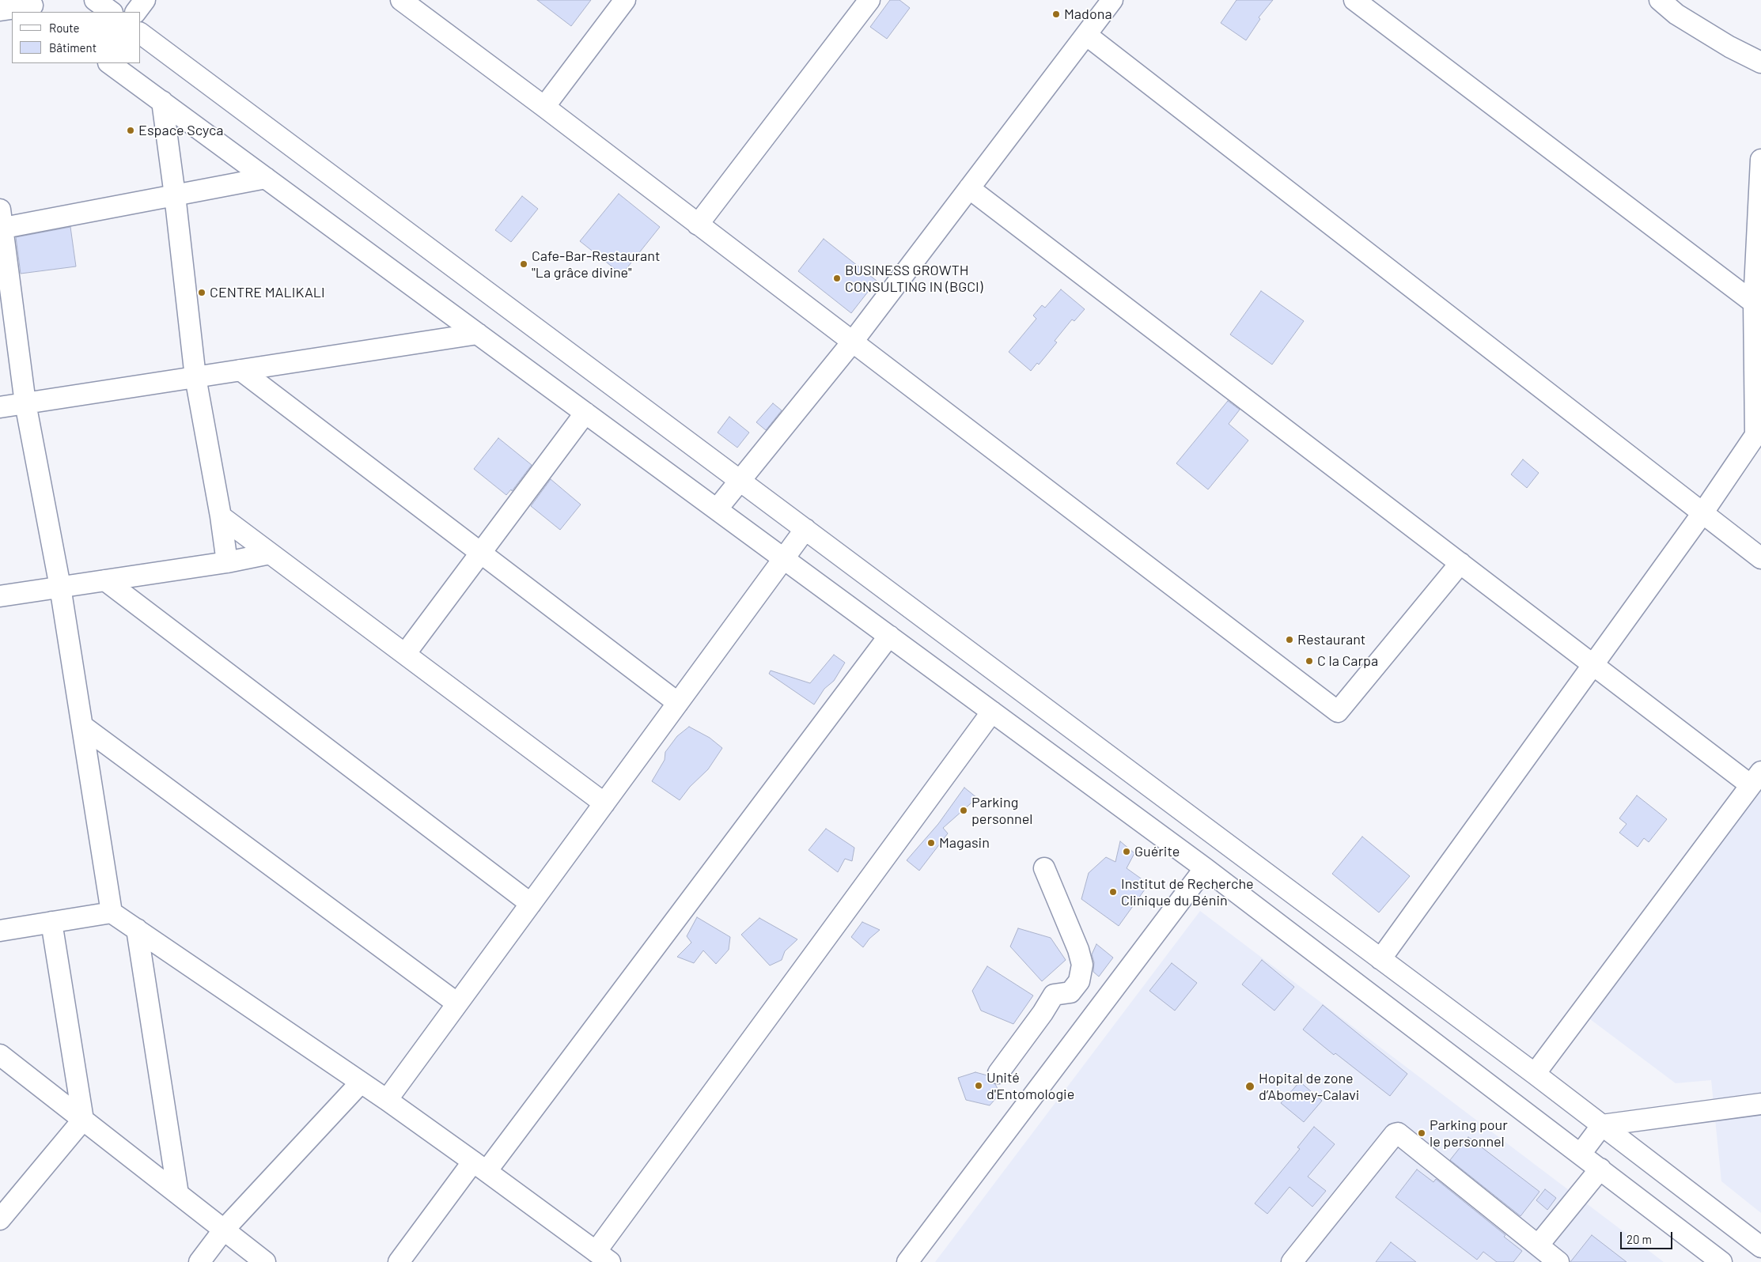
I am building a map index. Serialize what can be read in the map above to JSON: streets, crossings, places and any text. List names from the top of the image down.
{
  "places": [
    "Madona",
    "Espace Scyca",
    "Cafe-Bar-Restaurant ''La grâce divine''",
    "BUSINESS GROWTH CONSULTING IN (BGCI)",
    "CENTRE MALIKALI",
    "Restaurant",
    "C la Carpa",
    "Parking personnel",
    "Magasin",
    "Guérite",
    "Institut de Recherche Clinique du Bénin",
    "Unité d'Entomologie",
    "Hopital de zone d’Abomey-Calavi",
    "Parking pour le personnel"
  ],
  "legend": ["Route", "Bâtiment"],
  "scale_bar": "20 m"
}
